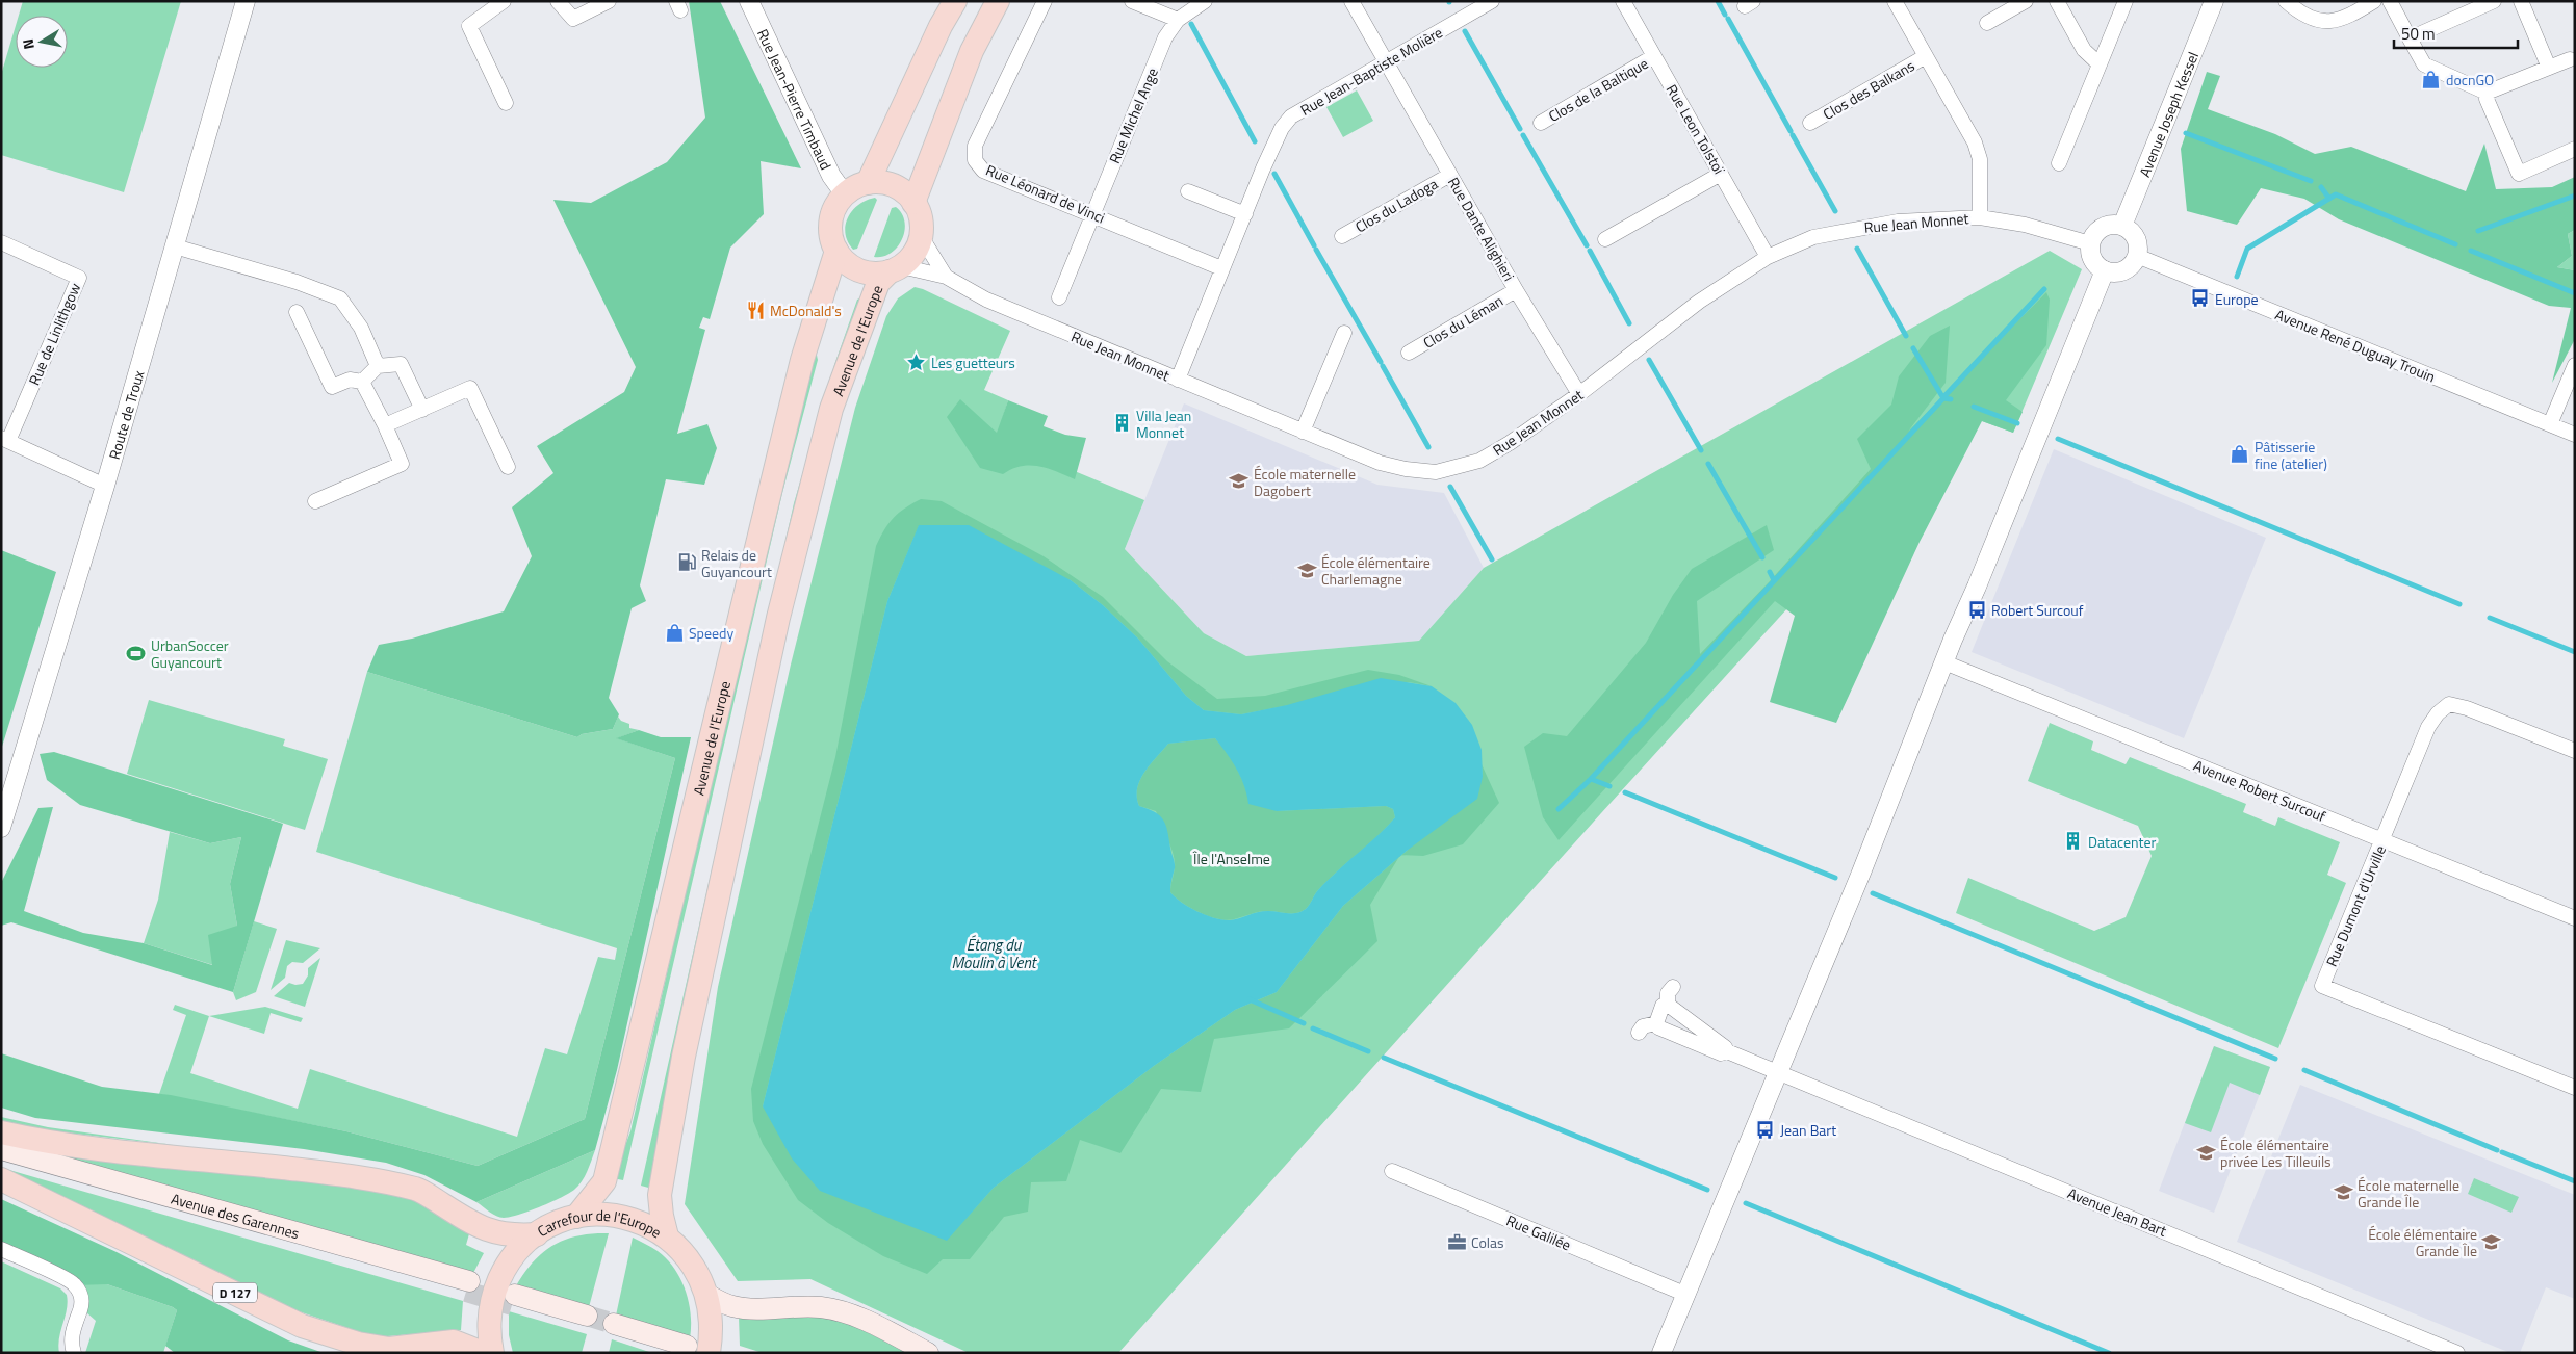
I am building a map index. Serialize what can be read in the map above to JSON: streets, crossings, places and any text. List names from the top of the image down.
{
  "streets": {
    "main road": [
      "Avenue de l'Europe",
      "Avenue des Garennes",
      "Carrefour de l'Europe",
      "D 127"
    ],
    "street": [
      "Rue Jean-Baptiste Molière",
      "Clos de la Baltique",
      "Clos des Balkans",
      "Rue Jean-Pierre Timbaud",
      "Avenue Joseph Kessel",
      "Rue Michel Ange",
      "Rue Leon Tolstoï",
      "Rue Léonard de Vinci",
      "Clos du Ladoga",
      "Rue Jean Monnet",
      "Rue Dante Alighieri",
      "Clos du Léman",
      "Rue de Linlithgow",
      "Avenue René Duguay Trouin",
      "Route de Troux",
      "Avenue Robert Surcouf",
      "Rue Dumont d'Urville",
      "Avenue Jean Bart",
      "Rue Galilée"
    ]
  },
  "crossings": [
    ["Rue Jean-Baptiste Molière", "Rue Léonard de Vinci"],
    ["Rue Jean-Baptiste Molière", "Rue Jean Monnet"],
    ["Rue Jean-Baptiste Molière", "Rue Dante Alighieri"],
    ["Clos de la Baltique", "Rue Leon Tolstoï"],
    ["Rue Jean-Pierre Timbaud", "Rue Jean Monnet"],
    ["Rue Jean-Pierre Timbaud", "Avenue de l'Europe"],
    ["Avenue Joseph Kessel", "Rue Jean Monnet"],
    ["Avenue Joseph Kessel", "Avenue René Duguay Trouin"],
    ["Rue Michel Ange", "Rue Léonard de Vinci"],
    ["Rue Leon Tolstoï", "Rue Jean Monnet"],
    ["Clos du Ladoga", "Rue Dante Alighieri"],
    ["Rue Jean Monnet", "Rue Dante Alighieri"],
    ["Rue Jean Monnet", "Avenue de l'Europe"],
    ["Rue Jean Monnet", "Avenue René Duguay Trouin"],
    ["Rue Dante Alighieri", "Clos du Léman"],
    ["Rue de Linlithgow", "Route de Troux"],
    ["Avenue de l'Europe", "Carrefour de l'Europe"],
    ["Avenue Robert Surcouf", "Rue Dumont d'Urville"]
  ],
  "water": ["Étang du Moulin à Vent"],
  "parks": ["Île l'Anselme"],
  "places": {
    "shop": ["docnGO", "Pâtisserie fine (atelier)", "Speedy"],
    "bus stop": ["Europe", "Robert Surcouf", "Jean Bart"],
    "restaurant": ["McDonald's"],
    "place": ["Les guetteurs"],
    "building": ["Villa Jean Monnet", "Datacenter"],
    "school or university": [
      "École maternelle Dagobert",
      "École élémentaire Charlemagne",
      "École élémentaire privée Les Tilleuils",
      "École maternelle Grande Île",
      "École élémentaire Grande Île"
    ],
    "fuel station": ["Relais de Guyancourt"],
    "sports": ["UrbanSoccer Guyancourt"],
    "office": ["Colas"]
  },
  "scale_bar": "50 m",
  "north": "left"
}
